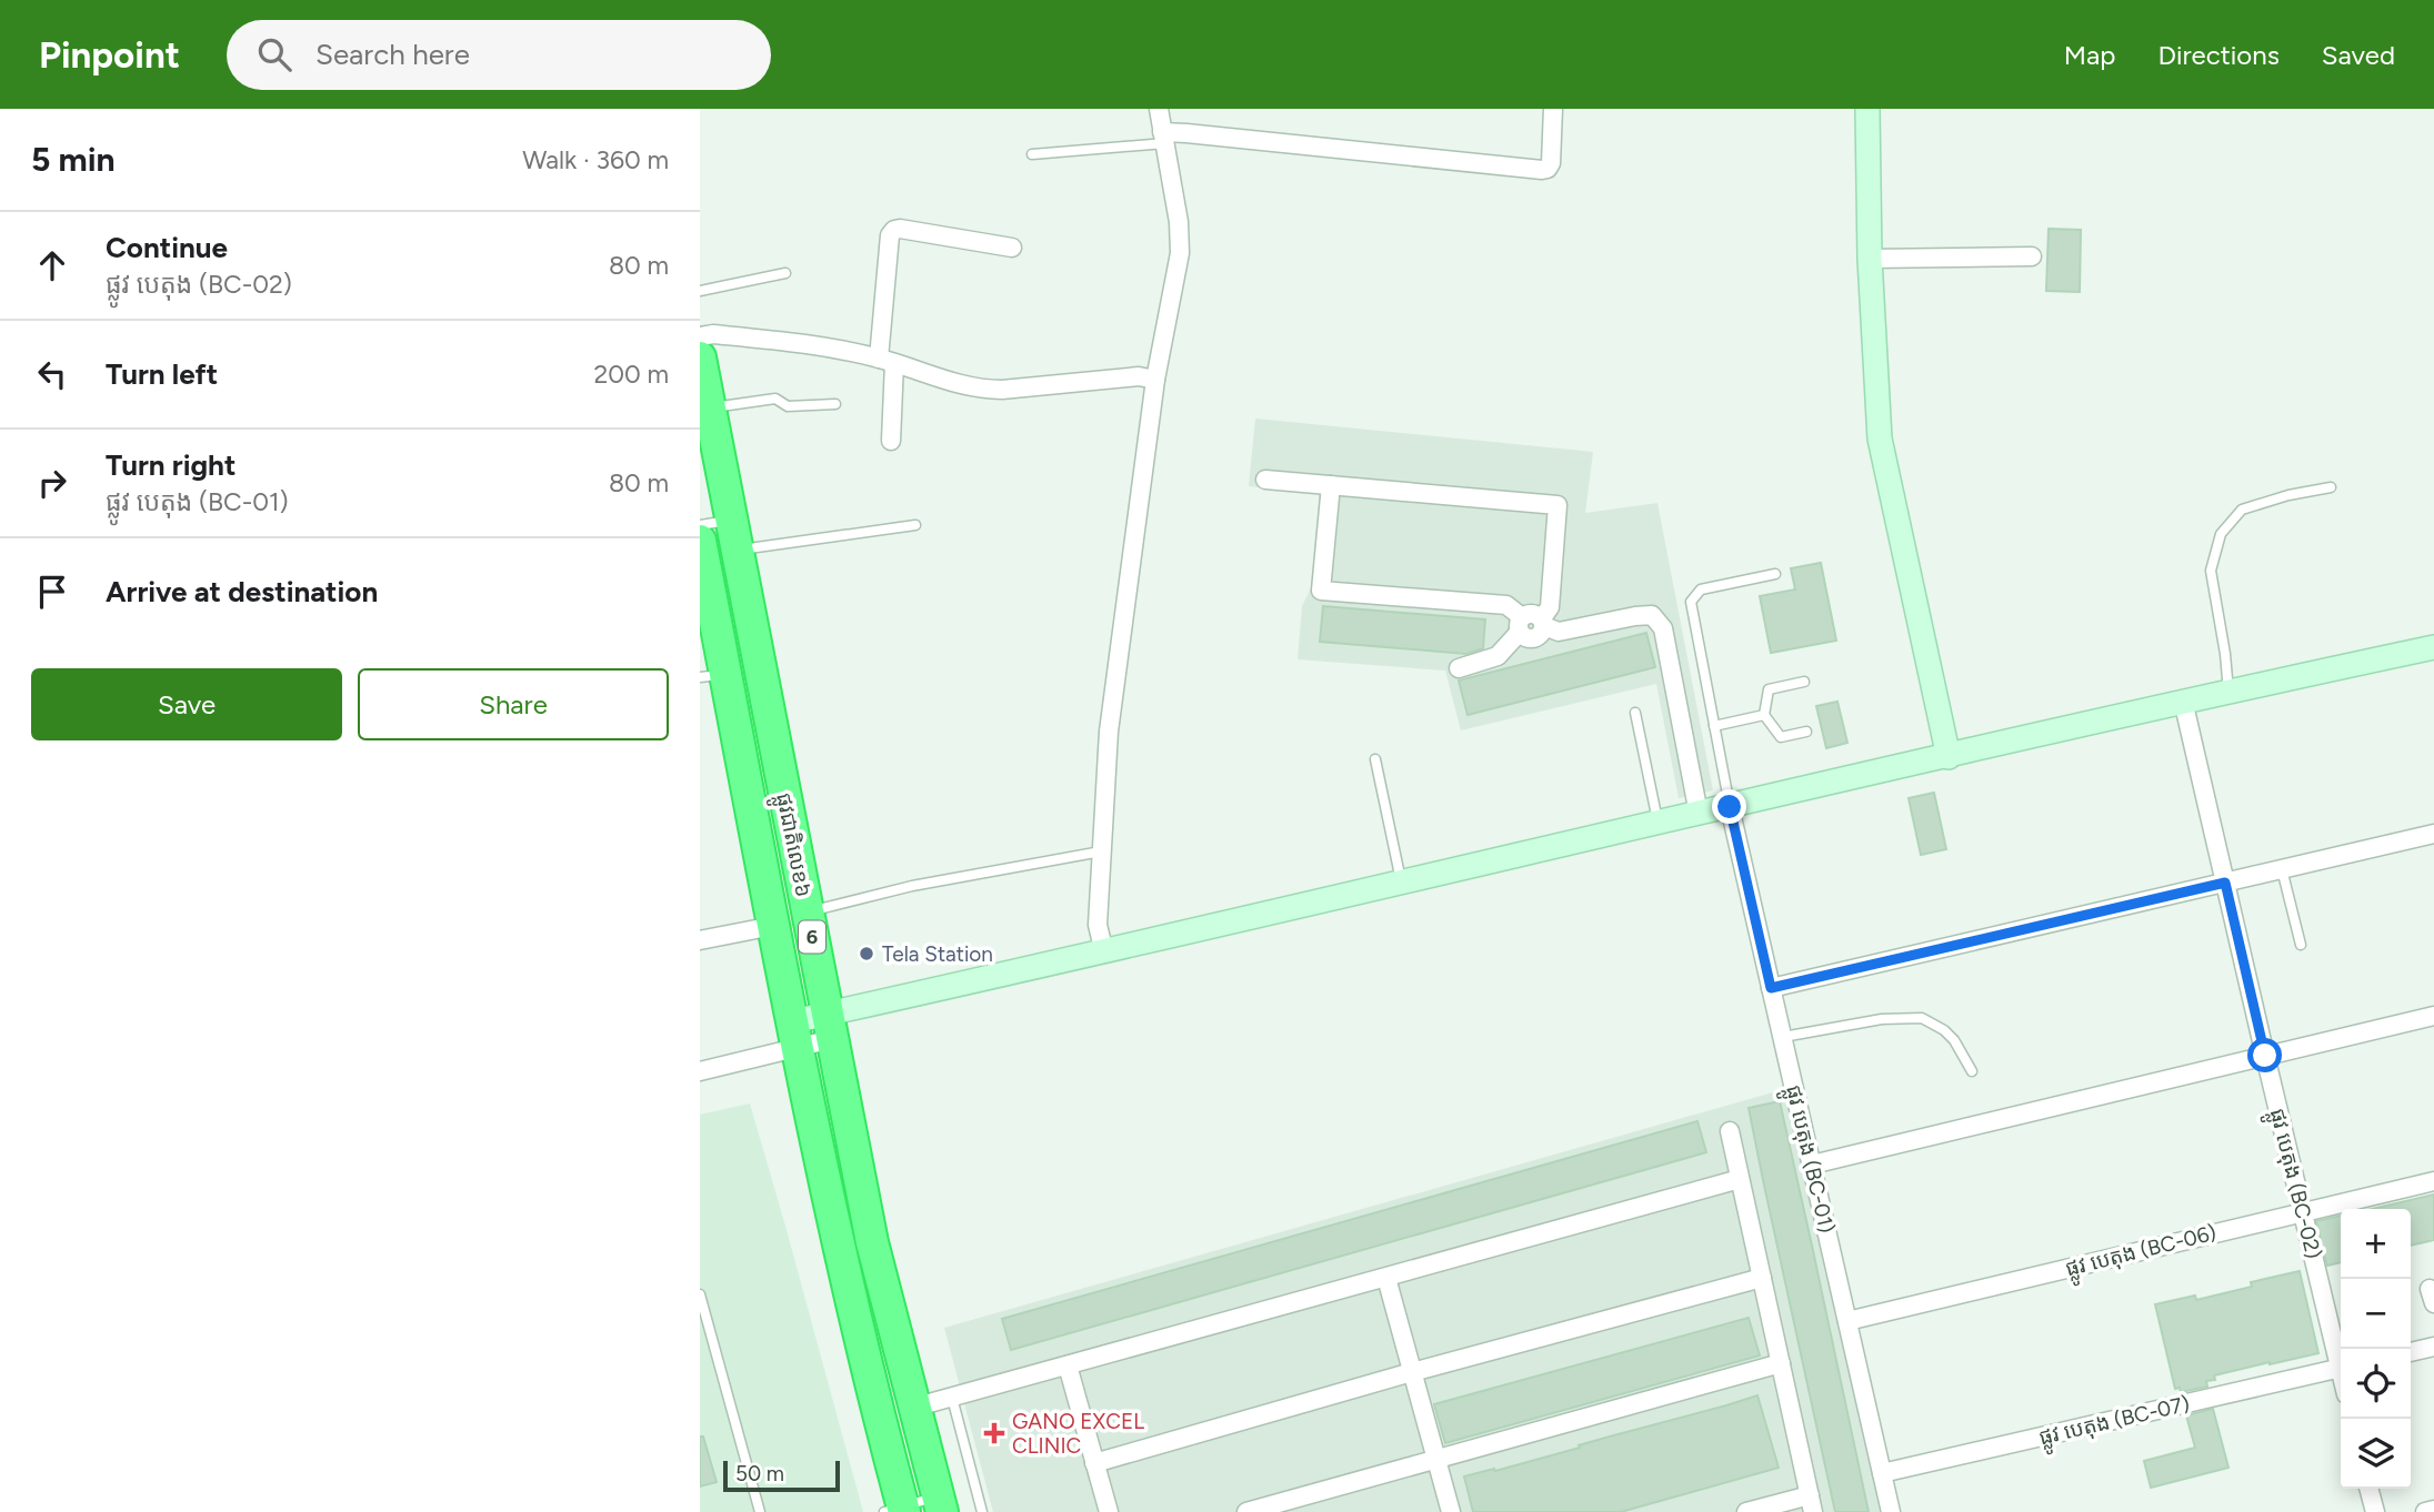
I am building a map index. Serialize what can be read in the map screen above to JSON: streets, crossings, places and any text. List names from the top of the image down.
{
  "streets": {
    "highway": ["ផ្លូវជាតិលេខ៦", "6"],
    "street": [
      "ផ្លូវ បេតុង (BC-01)",
      "ផ្លូវ បេតុង (BC-02)",
      "ផ្លូវ បេតុង (BC-06)",
      "ផ្លូវ បេតុង (BC-07)"
    ]
  },
  "crossings": [
    ["ផ្លូវ បេតុង (BC-01)", "ផ្លូវ បេតុង (BC-06)"],
    ["ផ្លូវ បេតុង (BC-01)", "ផ្លូវ បេតុង (BC-07)"],
    ["ផ្លូវ បេតុង (BC-02)", "ផ្លូវ បេតុង (BC-06)"]
  ],
  "places": {
    "other": ["Tela Station"],
    "health": ["GANO EXCEL CLINIC"]
  },
  "scale_bar": "50 m",
  "page": {
    "header": "Pinpoint",
    "search": "Search here",
    "nav": ["Map", "Directions", "Saved"],
    "heading": ["5 min", "Walk · 360 m"],
    "list": [
      ["Continue", "ផ្លូវ បេតុង (BC-02)", "80 m"],
      ["Turn left", "200 m"],
      ["Turn right", "ផ្លូវ បេតុង (BC-01)", "80 m"],
      "Arrive at destination"
    ],
    "buttons": ["Save", "Share"],
    "map_buttons": ["+", "−"],
    "scale": "50 m"
  }
}
